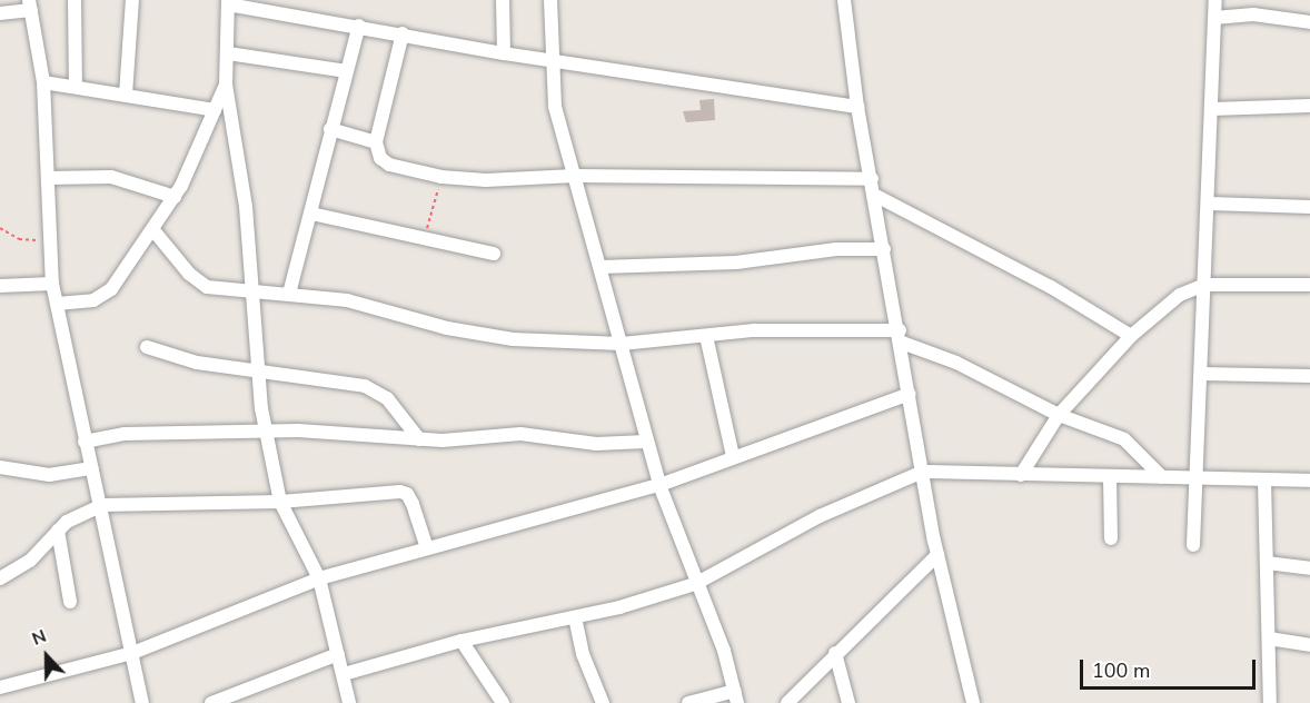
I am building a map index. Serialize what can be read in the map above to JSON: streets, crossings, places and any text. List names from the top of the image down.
{
  "scale_bar": "100 m",
  "north": "top"
}
